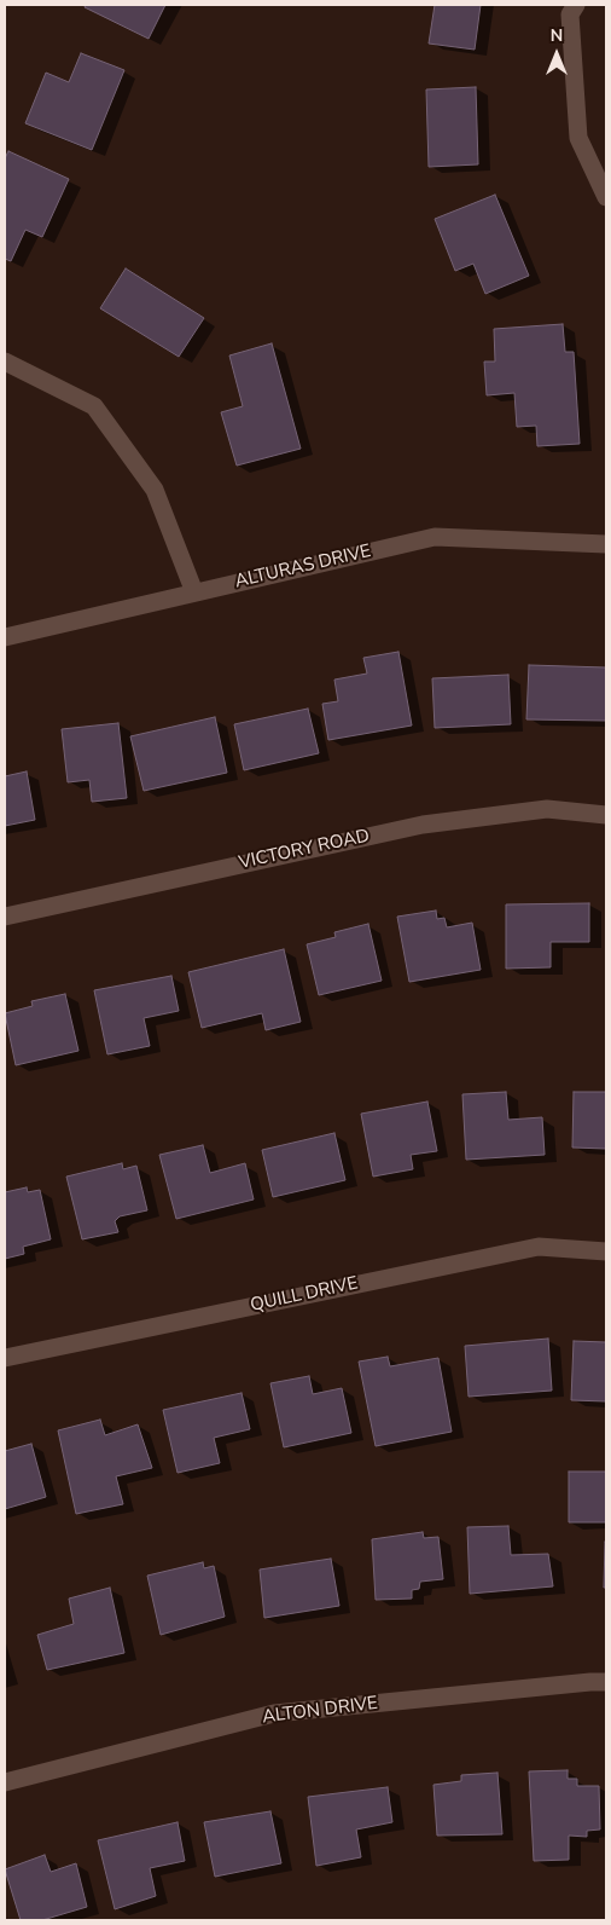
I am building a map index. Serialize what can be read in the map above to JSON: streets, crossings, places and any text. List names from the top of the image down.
{
  "streets": {
    "street": [
      "ALTURAS DRIVE",
      "VICTORY ROAD",
      "QUILL DRIVE",
      "ALTON DRIVE"
    ]
  },
  "north": "top"
}
